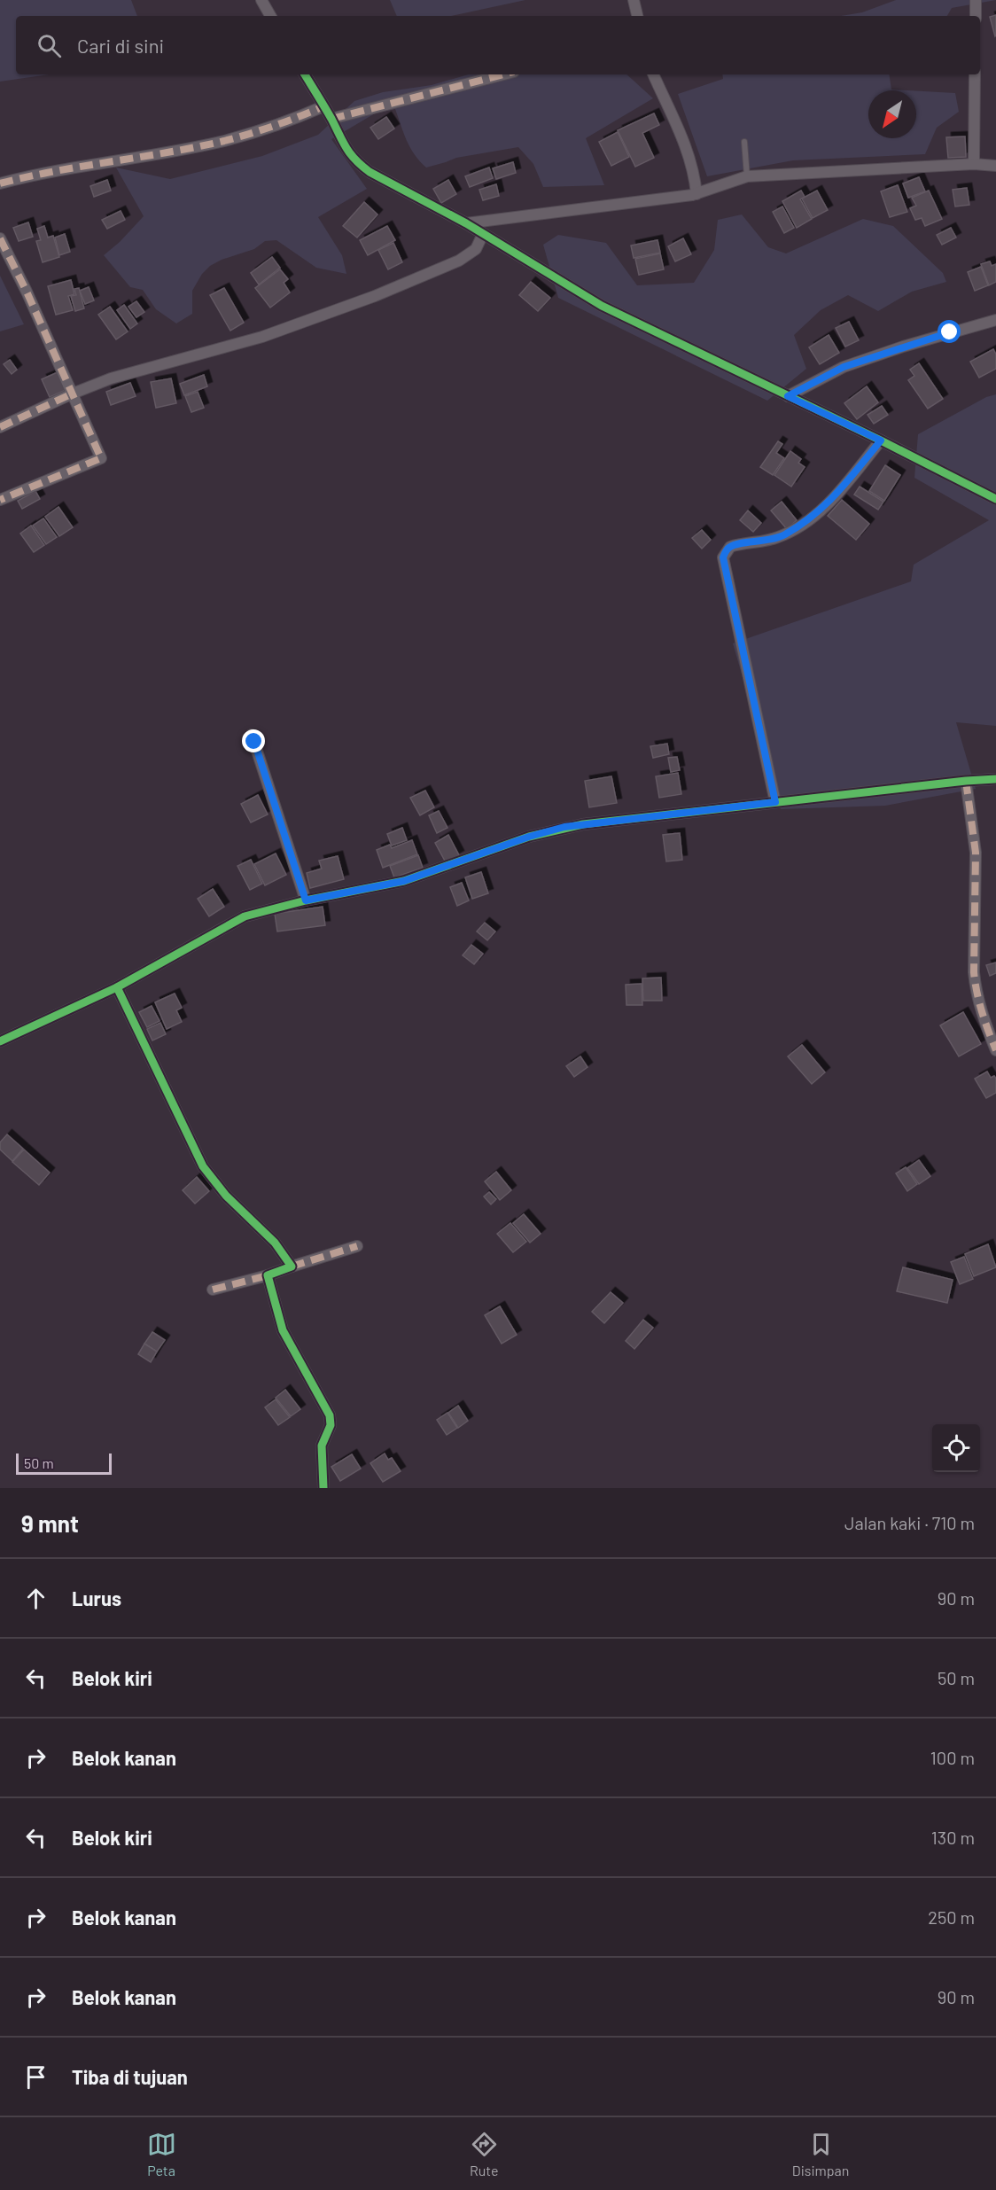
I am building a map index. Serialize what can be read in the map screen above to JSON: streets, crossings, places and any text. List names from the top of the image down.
{
  "scale_bar": "50 m",
  "north": "bottom left",
  "page": {
    "search": "Cari di sini",
    "scale": "50 m",
    "heading": ["9 mnt", "Jalan kaki · 710 m"],
    "list": [
      ["Lurus", "90 m"],
      ["Belok kiri", "50 m"],
      ["Belok kanan", "100 m"],
      ["Belok kiri", "130 m"],
      ["Belok kanan", "250 m"],
      ["Belok kanan", "90 m"],
      "Tiba di tujuan"
    ],
    "nav": ["Peta", "Rute", "Disimpan"]
  }
}
